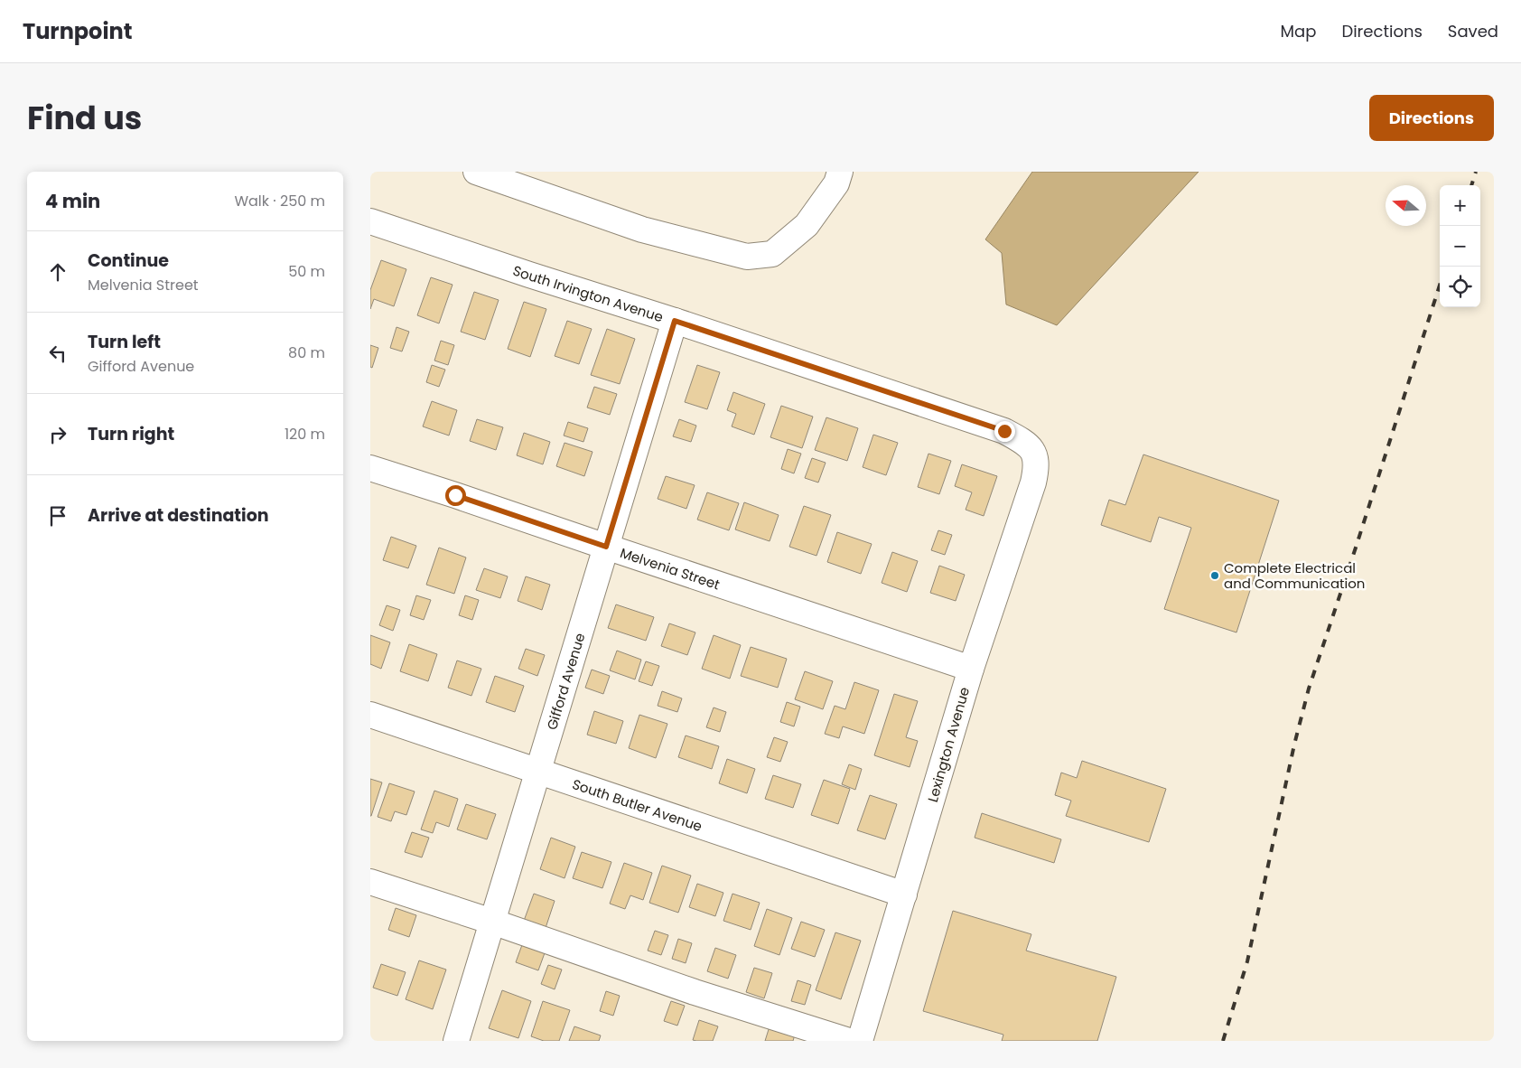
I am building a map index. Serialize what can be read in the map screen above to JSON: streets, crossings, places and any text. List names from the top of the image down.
{
  "streets": {
    "street": [
      "South Irvington Avenue",
      "Melvenia Street",
      "Gifford Avenue",
      "Lexington Avenue",
      "South Butler Avenue"
    ]
  },
  "crossings": [
    ["South Irvington Avenue", "Gifford Avenue"],
    ["South Irvington Avenue", "Lexington Avenue"],
    ["Melvenia Street", "Gifford Avenue"],
    ["Melvenia Street", "Lexington Avenue"],
    ["Gifford Avenue", "South Butler Avenue"],
    ["Lexington Avenue", "South Butler Avenue"]
  ],
  "places": ["Complete Electrical and Communication"],
  "north": "left",
  "page": {
    "header": "Turnpoint",
    "nav": ["Map", "Directions", "Saved"],
    "title": "Find us",
    "buttons": "Directions",
    "heading": ["4 min", "Walk · 250 m"],
    "map_buttons": ["+", "−"],
    "list": [
      ["Continue", "Melvenia Street", "50 m"],
      ["Turn left", "Gifford Avenue", "80 m"],
      ["Turn right", "120 m"],
      "Arrive at destination"
    ]
  }
}
